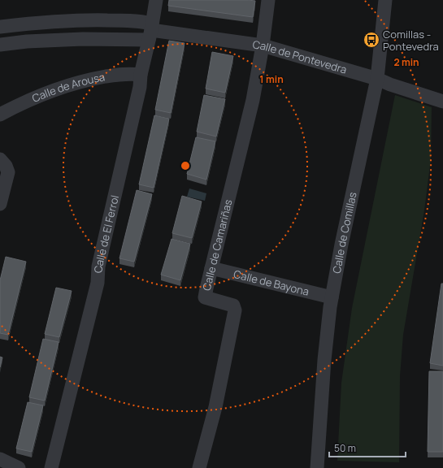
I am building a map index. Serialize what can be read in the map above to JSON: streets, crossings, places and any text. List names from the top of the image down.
{
  "streets": {
    "street": [
      "Calle de Pontevedra",
      "Calle de Arousa",
      "Calle de Comillas",
      "Calle de El Ferrol",
      "Calle de Camariñas",
      "Calle de Bayona"
    ]
  },
  "crossings": [
    ["Calle de Pontevedra", "Calle de Comillas"],
    ["Calle de Pontevedra", "Calle de El Ferrol"],
    ["Calle de Pontevedra", "Calle de Camariñas"],
    ["Calle de Arousa", "Calle de El Ferrol"],
    ["Calle de Comillas", "Calle de Bayona"],
    ["Calle de Camariñas", "Calle de Bayona"]
  ],
  "places": {
    "bus stop": ["Comillas - Pontevedra"]
  },
  "scale_bar": "50 m",
  "rings": ["2 min", "1 min"]
}
